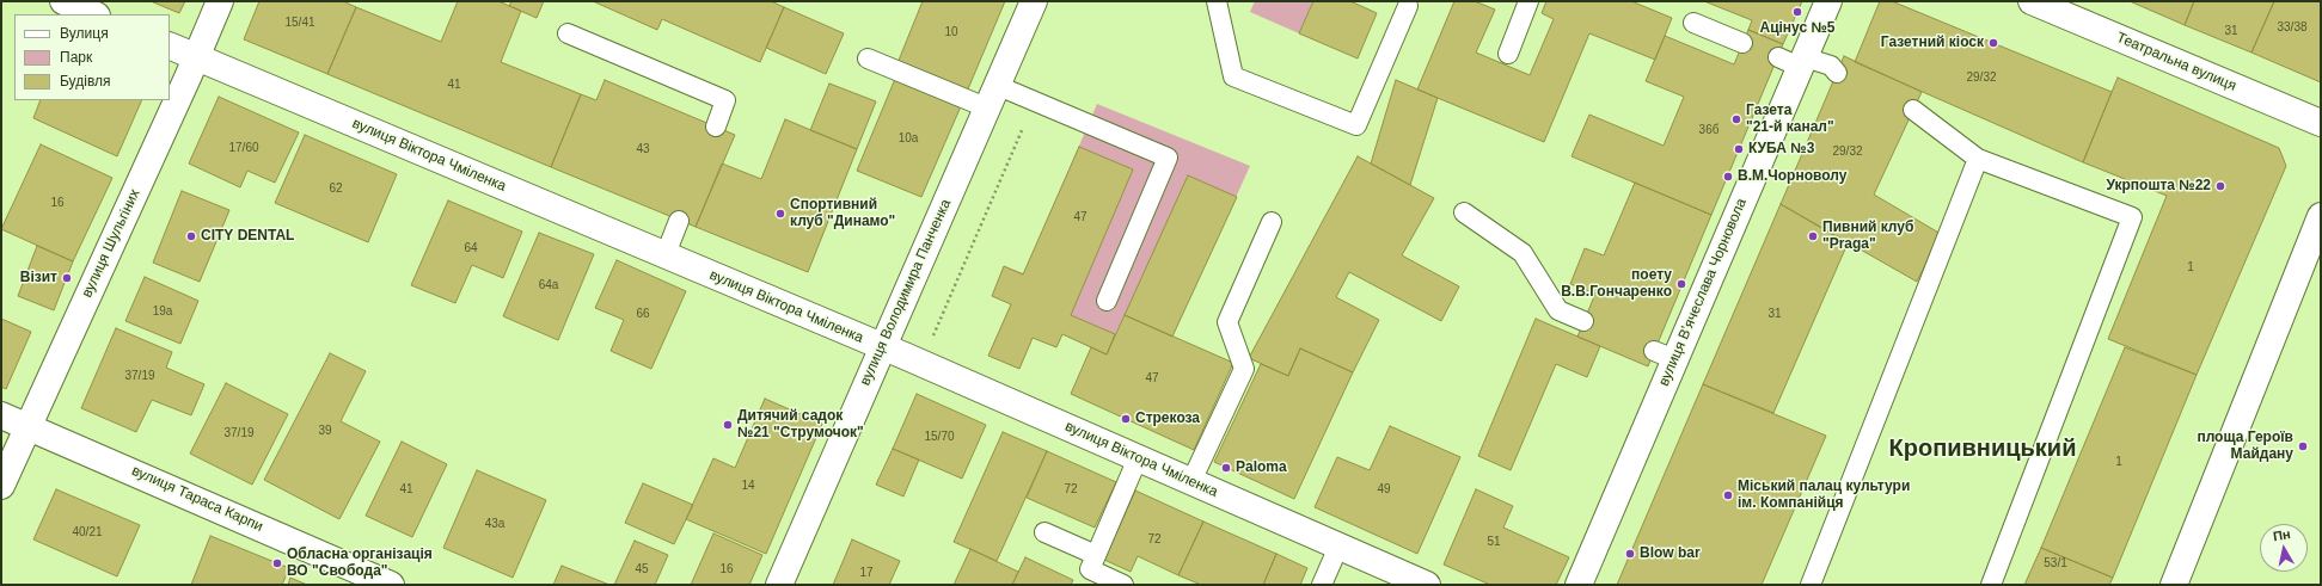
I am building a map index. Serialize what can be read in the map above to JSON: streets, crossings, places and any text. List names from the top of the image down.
{
  "streets": {
    "street": [
      "Театральна вулиця",
      "вулиця Віктора Чміленка",
      "вулиця Шульгіних",
      "вулиця Володимира Панченка",
      "вулиця Вʼячеслава Чорновола",
      "вулиця Тараса Карпи"
    ]
  },
  "crossings": [
    ["вулиця Віктора Чміленка", "вулиця Шульгіних"],
    ["вулиця Віктора Чміленка", "вулиця Володимира Панченка"],
    ["вулиця Шульгіних", "вулиця Тараса Карпи"]
  ],
  "districts": ["Кропивницький"],
  "places": [
    "Ацінус №5",
    "Газетний кіоск",
    "Газета \"21-й канал\"",
    "КУБА №3",
    "В.М.Чорноволу",
    "Укрпошта №22",
    "Спортивний клуб \"Динамо\"",
    "CITY DENTAL",
    "Пивний клуб \"Praga\"",
    "Візит",
    "поету В.В.Гончаренко",
    "Стрекоза",
    "Дитячий садок №21 \"Струмочок\"",
    "площа Героїв Майдану",
    "Paloma",
    "Міський палац культури ім. Компанійця",
    "Blow bar",
    "Обласна організація ВО \"Свобода\""
  ],
  "house_numbers": [
    "15/41",
    "33/38",
    "31",
    "10",
    "29/32",
    "41",
    "36б",
    "10а",
    "17/60",
    "43",
    "29/32",
    "62",
    "16",
    "47",
    "64",
    "1",
    "64а",
    "19а",
    "66",
    "31",
    "37/19",
    "47",
    "39",
    "37/19",
    "15/70",
    "1",
    "14",
    "41",
    "72",
    "49",
    "43а",
    "40/21",
    "72",
    "51",
    "53/1",
    "45",
    "16",
    "17"
  ],
  "legend": ["Вулиця", "Парк", "Будівля"],
  "north": "top"
}
